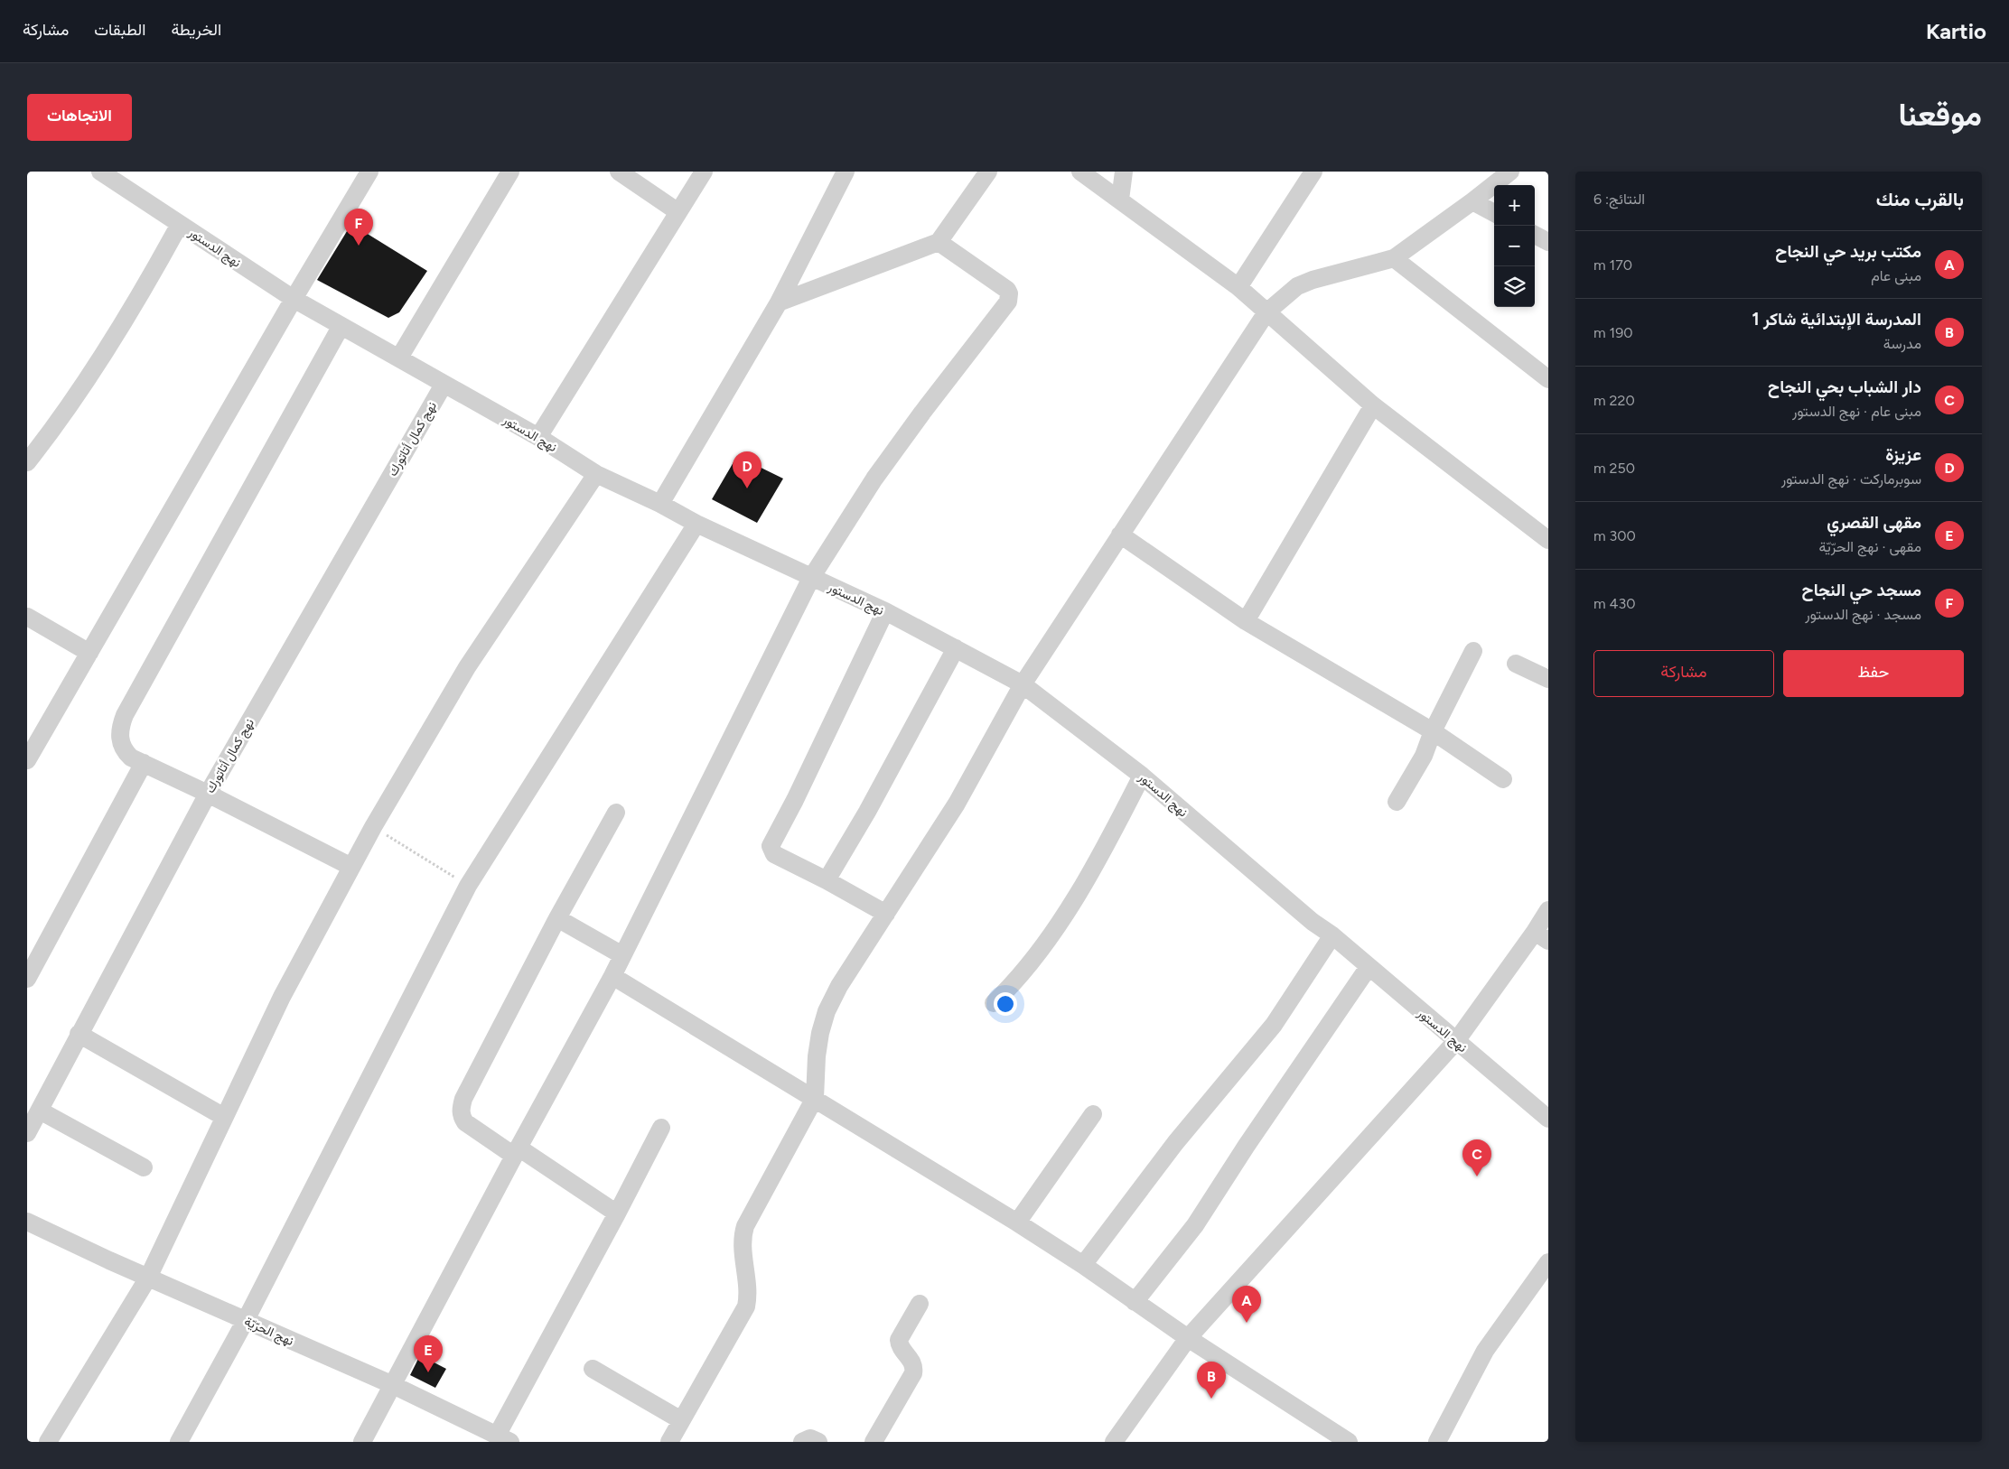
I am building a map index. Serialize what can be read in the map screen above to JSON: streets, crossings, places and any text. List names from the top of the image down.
{
  "streets": {
    "street": ["نهج الدستور", "نهج كمال أتاتورك", "نهج الحرّيّة"]
  },
  "crossings": [
    ["نهج الدستور", "نهج كمال أتاتورك"]
  ],
  "page": {
    "header": "Kartio",
    "nav": ["الخريطة", "الطبقات", "مشاركة"],
    "title": "موقعنا",
    "buttons": [
      "الاتجاهات",
      ["حفظ", "مشاركة"]
    ],
    "heading": ["بالقرب منك", "النتائج: 6"],
    "map_buttons": ["+", "−"],
    "pins": [
      "F",
      "D",
      "C",
      "A",
      "E",
      "B"
    ],
    "list": [
      {
        "mark": "A",
        "name": "مكتب بريد حي النجاح",
        "note": "مبنى عام",
        "value": "170 m"
      },
      {
        "mark": "B",
        "name": "المدرسة الإبتدائية شاكر 1",
        "note": "مدرسة",
        "value": "190 m"
      },
      {
        "mark": "C",
        "name": "دار الشباب بحي النجاح",
        "note": "مبنى عام · نهج الدستور",
        "value": "220 m"
      },
      {
        "mark": "D",
        "name": "عزيزة",
        "note": "سوبرماركت · نهج الدستور",
        "value": "250 m"
      },
      {
        "mark": "E",
        "name": "مقهى القصري",
        "note": "مقهى · نهج الحرّيّة",
        "value": "300 m"
      },
      {
        "mark": "F",
        "name": "مسجد حي النجاح",
        "note": "مسجد · نهج الدستور",
        "value": "430 m"
      }
    ]
  }
}
